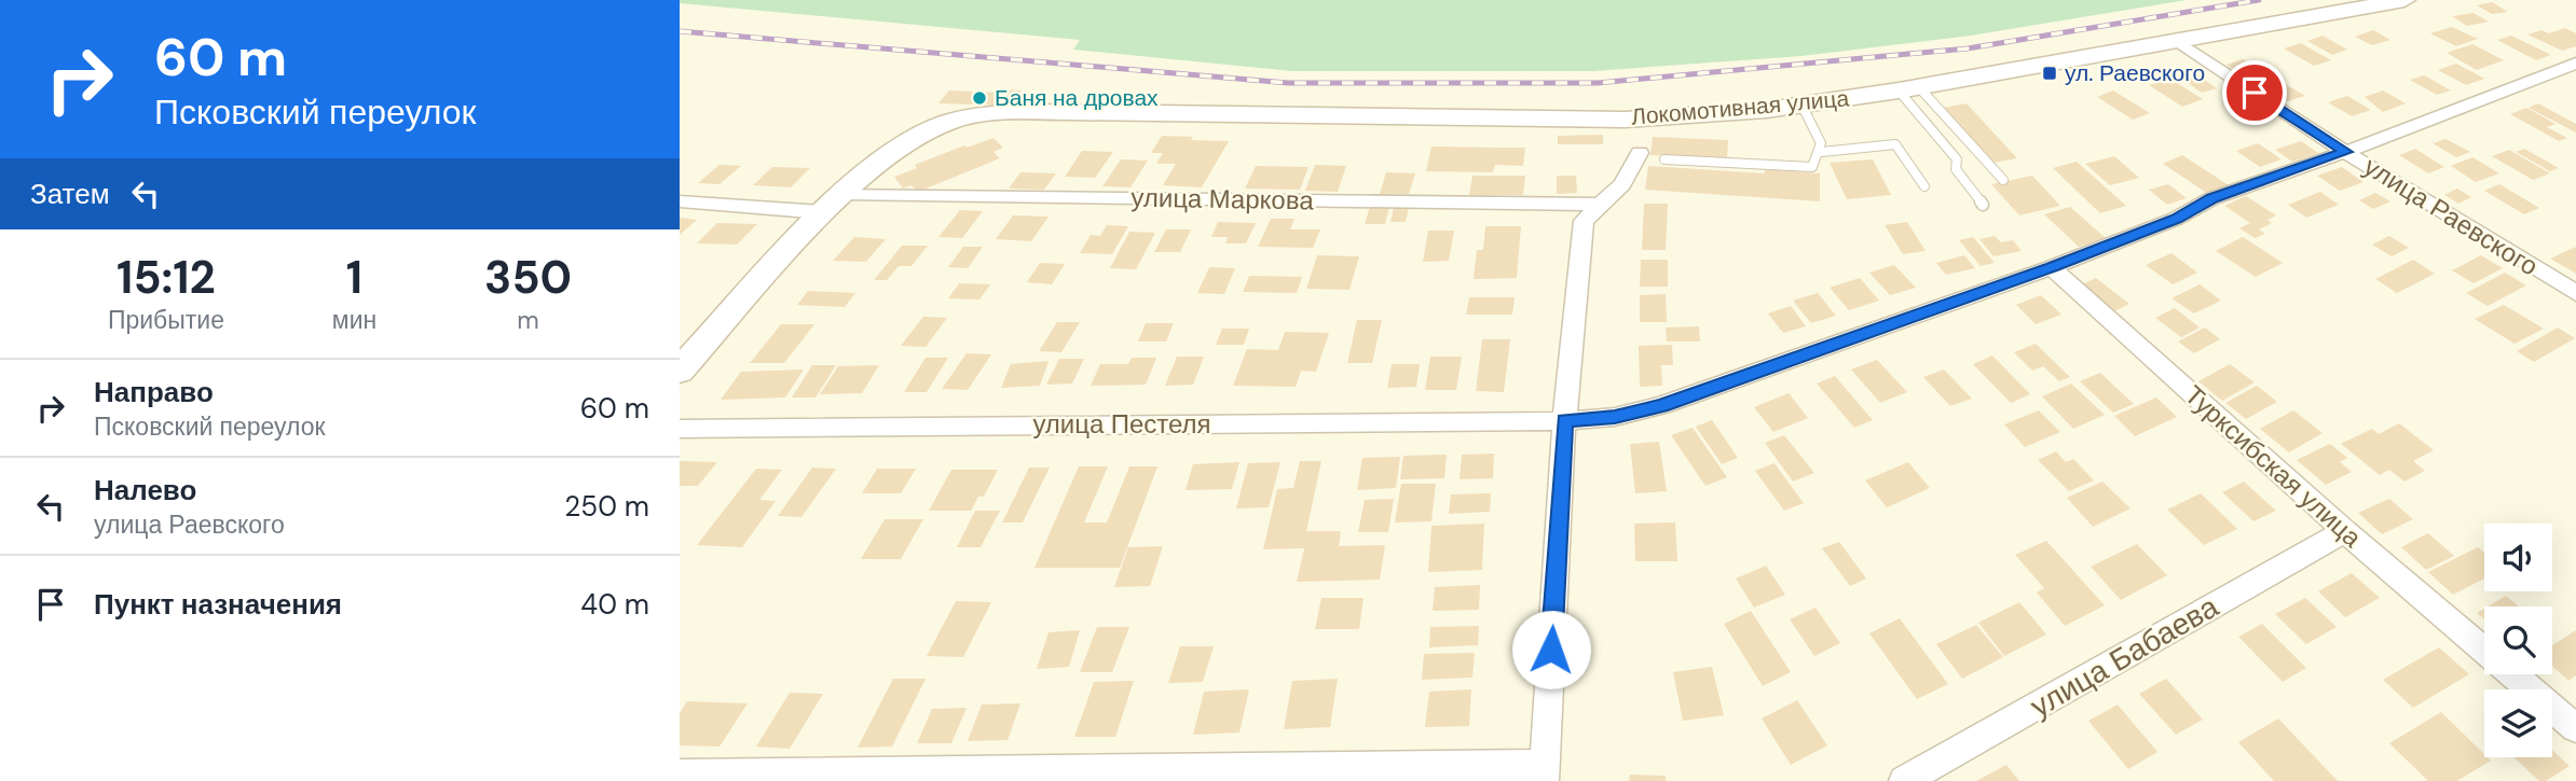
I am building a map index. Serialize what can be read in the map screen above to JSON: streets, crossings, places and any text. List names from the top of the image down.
{
  "streets": {
    "street": [
      "Локомотивная улица",
      "улица Маркова",
      "улица Раевского",
      "улица Пестеля",
      "Турксибская улица",
      "улица Бабаева"
    ]
  },
  "crossings": [
    ["Локомотивная улица", "улица Маркова"],
    ["Локомотивная улица", "улица Раевского"],
    ["улица Раевского", "улица Пестеля"],
    ["улица Пестеля", "Турксибская улица"],
    ["Турксибская улица", "улица Бабаева"]
  ],
  "places": {
    "transit": ["ул. Раевского"],
    "other": ["Баня на дровах"]
  },
  "page": {
    "turn": ["60 m", "Псковский переулок"],
    "then": "Затем",
    "eta": [
      "15:12",
      "Прибытие",
      "1",
      "мин",
      "350",
      "m"
    ],
    "list": [
      {
        "name": "Направо",
        "note": "Псковский переулок",
        "value": "60 m"
      },
      {
        "name": "Налево",
        "note": "улица Раевского",
        "value": "250 m"
      },
      {
        "name": "Пункт назначения",
        "value": "40 m"
      }
    ]
  }
}
